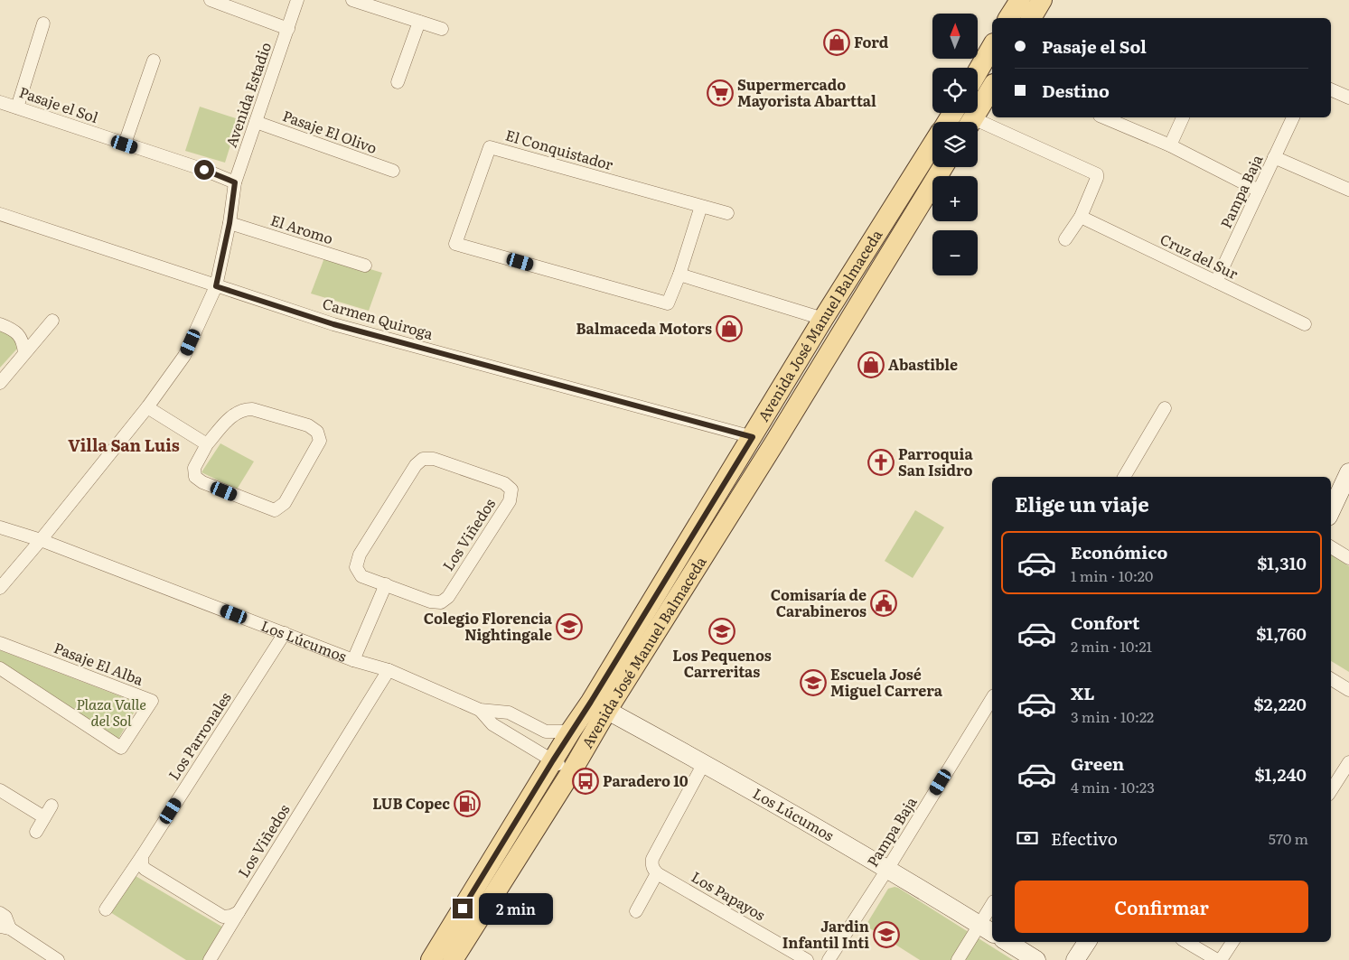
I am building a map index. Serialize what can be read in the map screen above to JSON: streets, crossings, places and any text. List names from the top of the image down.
{
  "streets": {
    "main road": ["Avenida José Manuel Balmaceda"],
    "street": [
      "Avenida Estadio",
      "Pasaje el Sol",
      "Pasaje El Olivo",
      "El Conquistador",
      "Pampa Baja",
      "El Aromo",
      "Cruz del Sur",
      "Carmen Quiroga",
      "Los Viñedos",
      "Los Lúcumos",
      "Pasaje El Alba",
      "Los Parronales",
      "Los Papayos"
    ]
  },
  "crossings": [
    ["Avenida Estadio", "Pasaje el Sol"],
    ["Avenida Estadio", "Pasaje El Olivo"],
    ["Avenida Estadio", "El Aromo"],
    ["Avenida Estadio", "Carmen Quiroga"],
    ["Avenida Estadio", "Los Lúcumos"],
    ["Pampa Baja", "Cruz del Sur"],
    ["Pampa Baja", "Los Lúcumos"],
    ["Carmen Quiroga", "Avenida José Manuel Balmaceda"],
    ["Avenida José Manuel Balmaceda", "Los Lúcumos"],
    ["Los Viñedos", "Los Lúcumos"],
    ["Los Lúcumos", "Los Parronales"]
  ],
  "districts": ["Villa San Luis"],
  "parks": ["Plaza Valle del Sol"],
  "places": {
    "shop": ["Ford", "Balmaceda Motors", "Abastible"],
    "supermarket": ["Supermercado Mayorista Abarttal"],
    "church": ["Parroquia San Isidro"],
    "public building": ["Comisaría de Carabineros"],
    "school or university": [
      "Colegio Florencia Nightingale",
      "Los Pequenos Carreritas",
      "Escuela José Miguel Carrera",
      "Jardin Infantil Inti"
    ],
    "bus stop": ["Paradero 10"],
    "fuel station": ["LUB Copec"]
  },
  "north": "top",
  "page": {
    "map_buttons": ["+", "−"],
    "banner": ["Pasaje el Sol", "Destino"],
    "heading": "Elige un viaje",
    "list": [
      {
        "name": "Económico",
        "note": "1 min · 10:20",
        "value": "$1,310"
      },
      {
        "name": "Confort",
        "note": "2 min · 10:21",
        "value": "$1,760"
      },
      {
        "name": "XL",
        "note": "3 min · 10:22",
        "value": "$2,220"
      },
      {
        "name": "Green",
        "note": "4 min · 10:23",
        "value": "$1,240"
      }
    ],
    "pay": ["Efectivo", "570 m"],
    "buttons": "Confirmar",
    "bubble": "2 min"
  }
}
